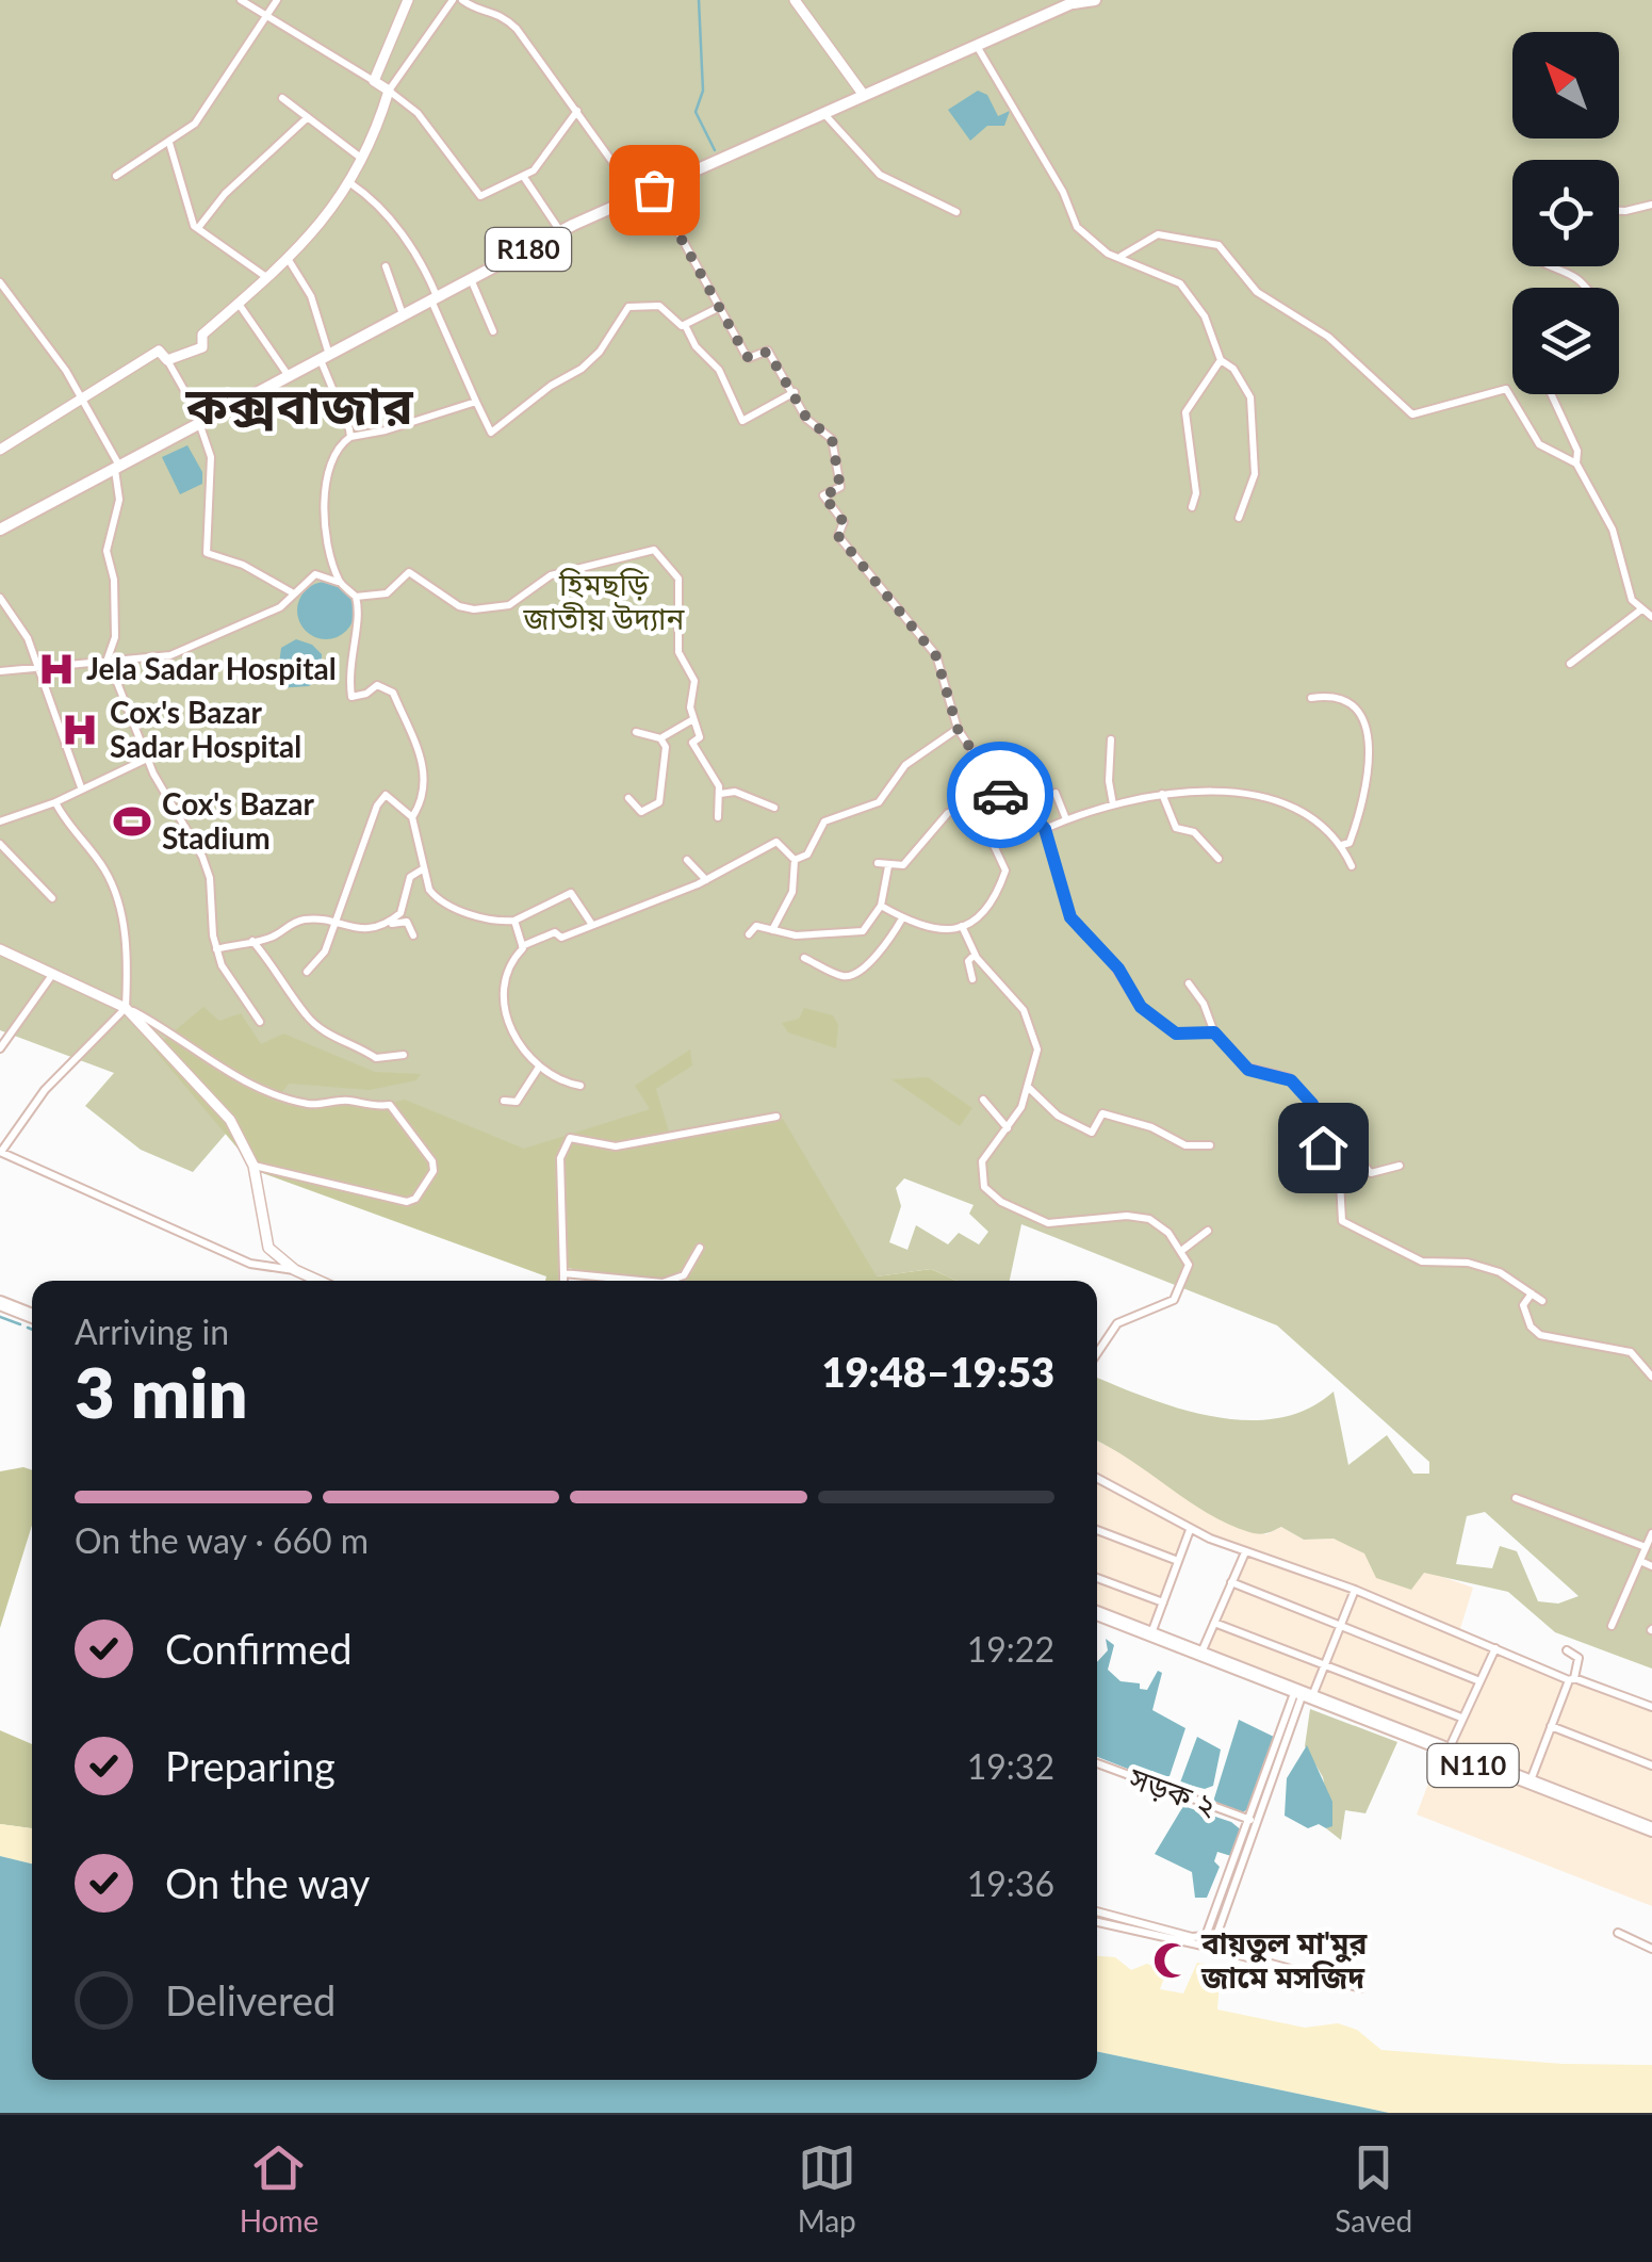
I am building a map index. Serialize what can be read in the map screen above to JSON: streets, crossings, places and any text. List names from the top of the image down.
{
  "streets": {
    "highway": ["N110"],
    "main road": ["R180"],
    "street": ["সড়ক ২"]
  },
  "districts": ["কক্সবাজার"],
  "parks": ["হিমছড়ি জাতীয় উদ্যান"],
  "places": {
    "hospital": ["Jela Sadar Hospital", "Cox's Bazar Sadar Hospital"],
    "sports": ["Cox's Bazar Stadium"],
    "mosque": ["বায়তুল মা'মুর জামে মসজিদ"]
  },
  "north": "top left",
  "page": {
    "heading": ["3 min", "Arriving in", "19:48–19:53"],
    "bar": "On the way · 660 m",
    "list": [
      ["Confirmed", "19:22"],
      ["Preparing", "19:32"],
      ["On the way", "19:36"],
      "Delivered"
    ],
    "tabs": ["Home", "Map", "Saved"]
  }
}
